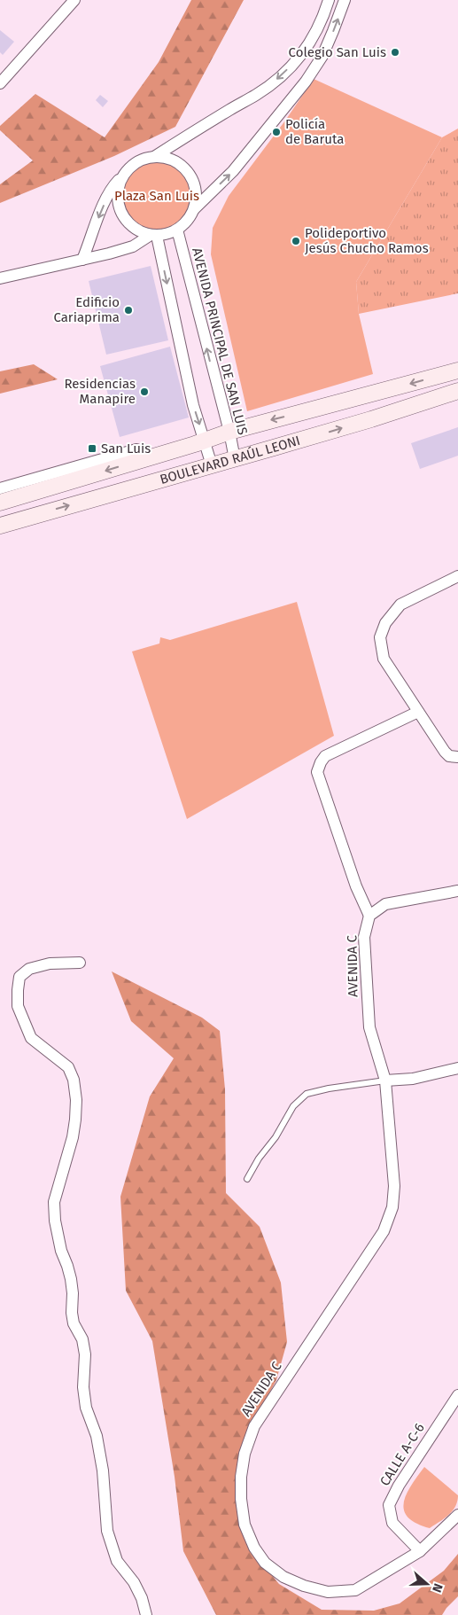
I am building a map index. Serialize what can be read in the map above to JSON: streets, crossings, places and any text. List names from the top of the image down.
{
  "streets": {
    "main road": ["BOULEVARD RAÚL LEONI"],
    "street": ["AVENIDA PRINCIPAL DE SAN LUIS", "AVENIDA C", "CALLE A-C-6"]
  },
  "crossings": [
    ["AVENIDA PRINCIPAL DE SAN LUIS", "BOULEVARD RAÚL LEONI"],
    ["AVENIDA C", "CALLE A-C-6"]
  ],
  "parks": ["Plaza San Luis"],
  "places": {
    "other": [
      "Colegio San Luis",
      "Policía de Baruta",
      "Polideportivo Jesús Chucho Ramos",
      "Edificio Cariaprima",
      "Residencias Manapire"
    ],
    "transit": ["San Luis"]
  },
  "north": "right"
}
